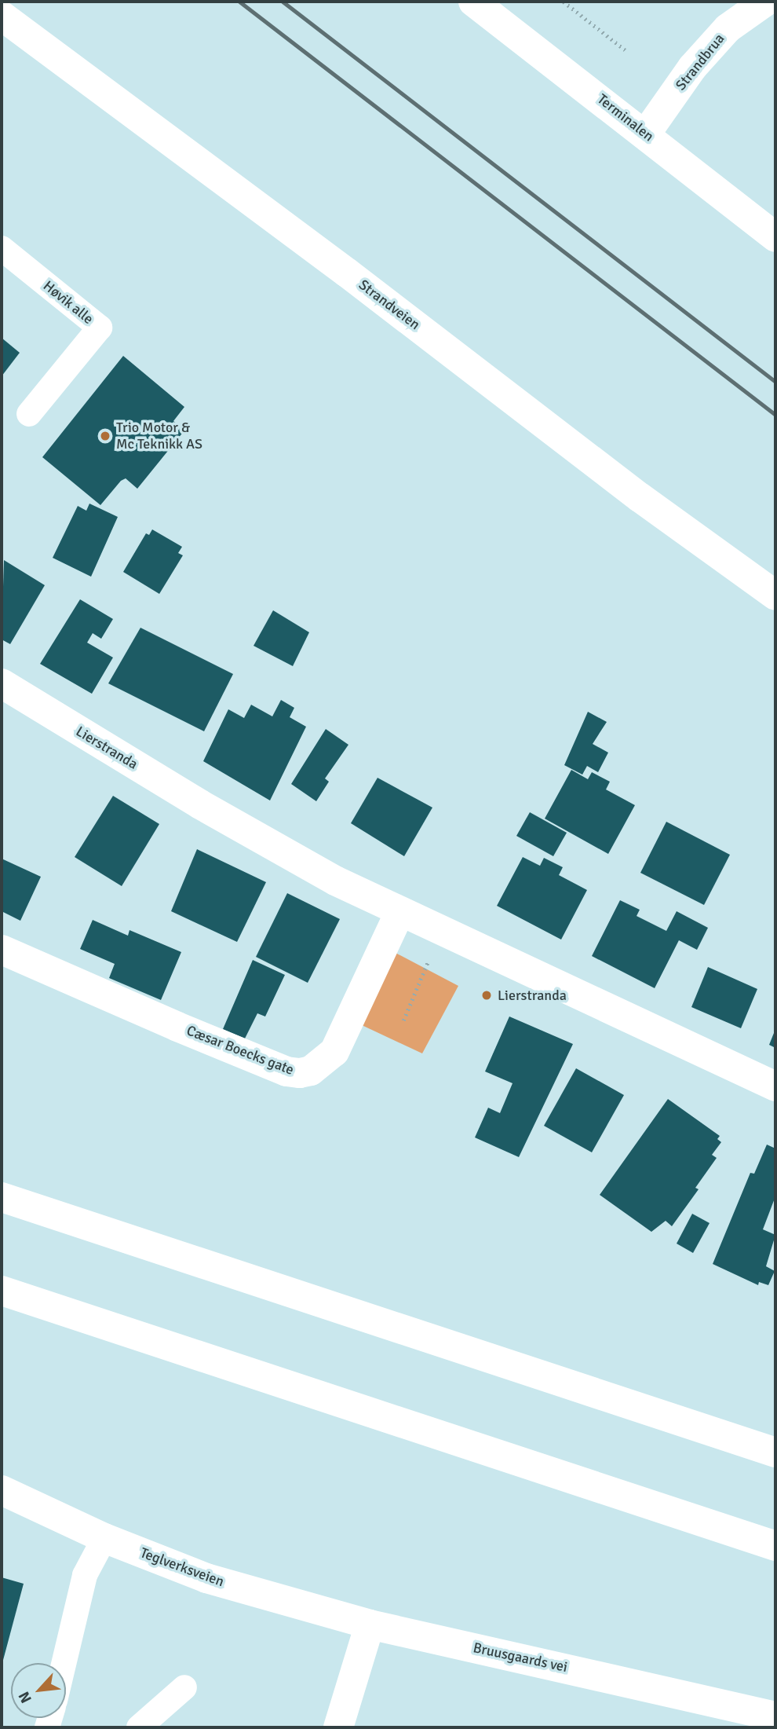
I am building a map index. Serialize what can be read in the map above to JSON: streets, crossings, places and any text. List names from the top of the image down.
{
  "streets": {
    "main road": [
      "Strandbrua",
      "Terminalen",
      "Strandveien",
      "Lierstranda",
      "Cæsar Boecks gate",
      "Teglverksveien",
      "Bruusgaards vei"
    ],
    "lane": ["Høvik alle"]
  },
  "crossings": [
    ["Strandbrua", "Terminalen"],
    ["Lierstranda", "Cæsar Boecks gate"],
    ["Teglverksveien", "Bruusgaards vei"]
  ],
  "places": ["Trio Motor & Mc Teknikk AS", "Lierstranda"],
  "north": "bottom left"
}
